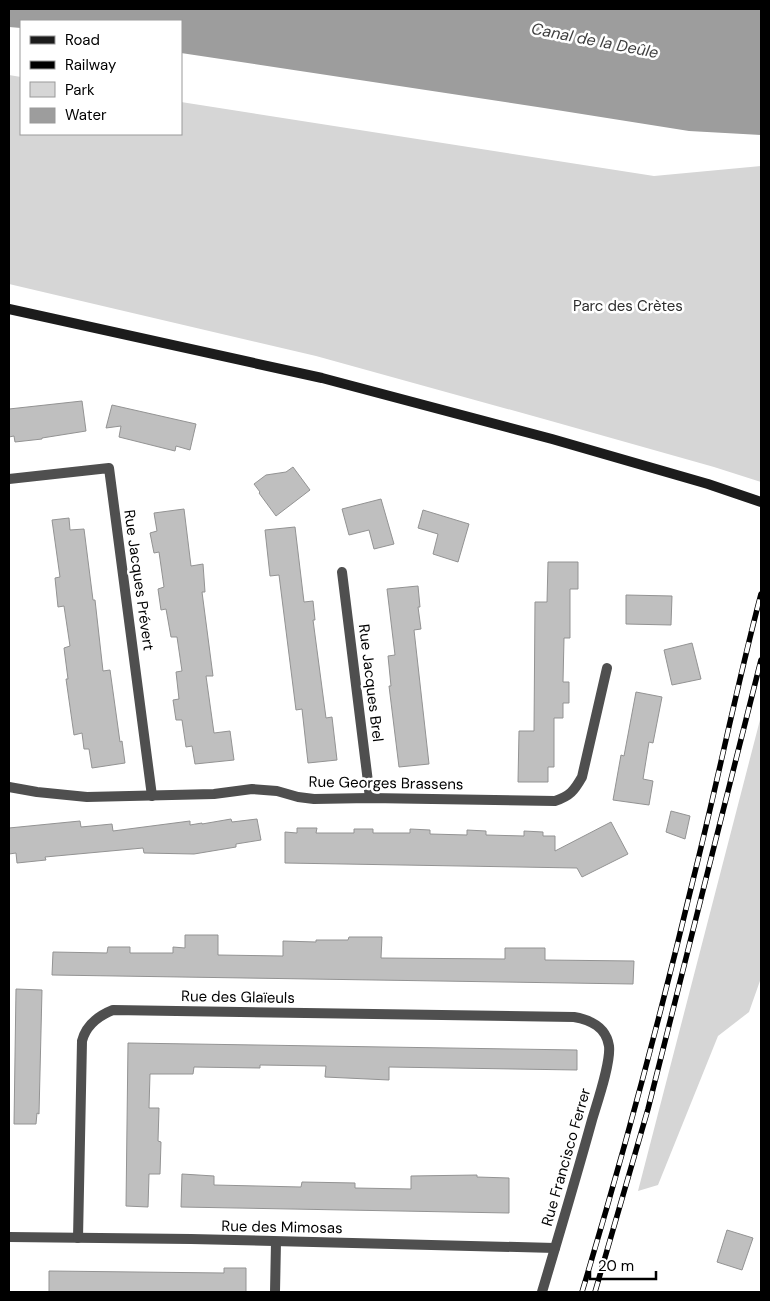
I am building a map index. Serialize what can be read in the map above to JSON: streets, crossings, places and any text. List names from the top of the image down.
{
  "streets": {
    "street": [
      "Rue Jacques Prévert",
      "Rue Jacques Brel",
      "Rue Georges Brassens",
      "Rue des Glaïeuls",
      "Rue Francisco Ferrer",
      "Rue des Mimosas"
    ]
  },
  "crossings": [
    ["Rue Jacques Prévert", "Rue Georges Brassens"],
    ["Rue Jacques Brel", "Rue Georges Brassens"],
    ["Rue des Glaïeuls", "Rue Francisco Ferrer"],
    ["Rue des Glaïeuls", "Rue des Mimosas"],
    ["Rue Francisco Ferrer", "Rue des Mimosas"]
  ],
  "water": ["Canal de la Deûle"],
  "parks": ["Parc des Crètes"],
  "legend": [
    "Road",
    "Railway",
    "Park",
    "Water"
  ],
  "scale_bar": "20 m"
}
